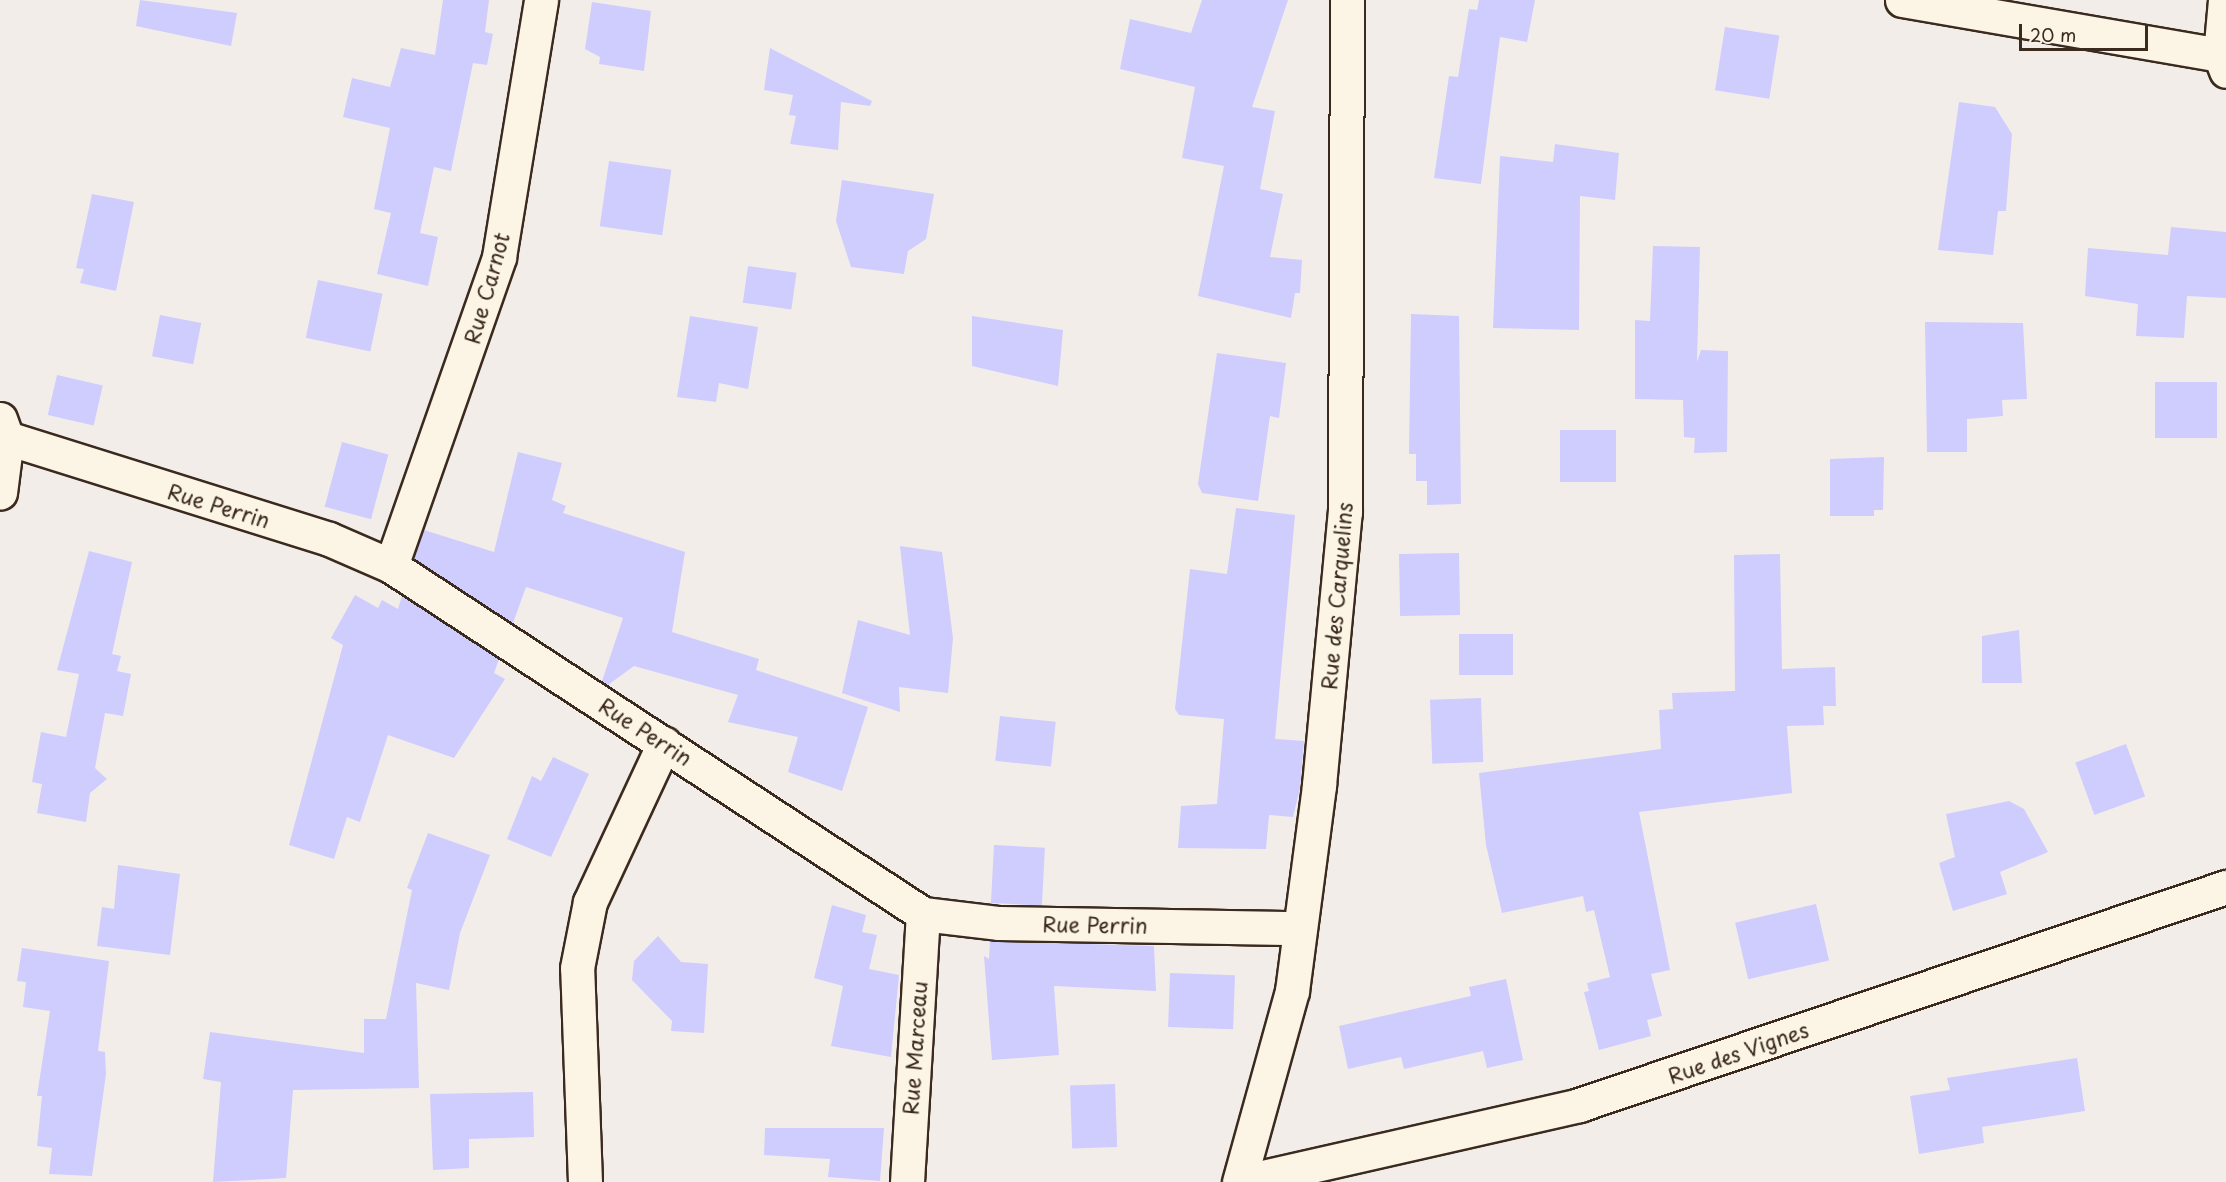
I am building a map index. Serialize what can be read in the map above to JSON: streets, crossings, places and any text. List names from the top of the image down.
{
  "streets": {
    "street": [
      "Rue Carnot",
      "Rue Perrin",
      "Rue des Carquelins",
      "Rue Marceau",
      "Rue des Vignes"
    ]
  },
  "crossings": [
    ["Rue Carnot", "Rue Perrin"],
    ["Rue Perrin", "Rue des Carquelins"],
    ["Rue Perrin", "Rue Marceau"],
    ["Rue des Carquelins", "Rue des Vignes"]
  ],
  "scale_bar": "20 m"
}
